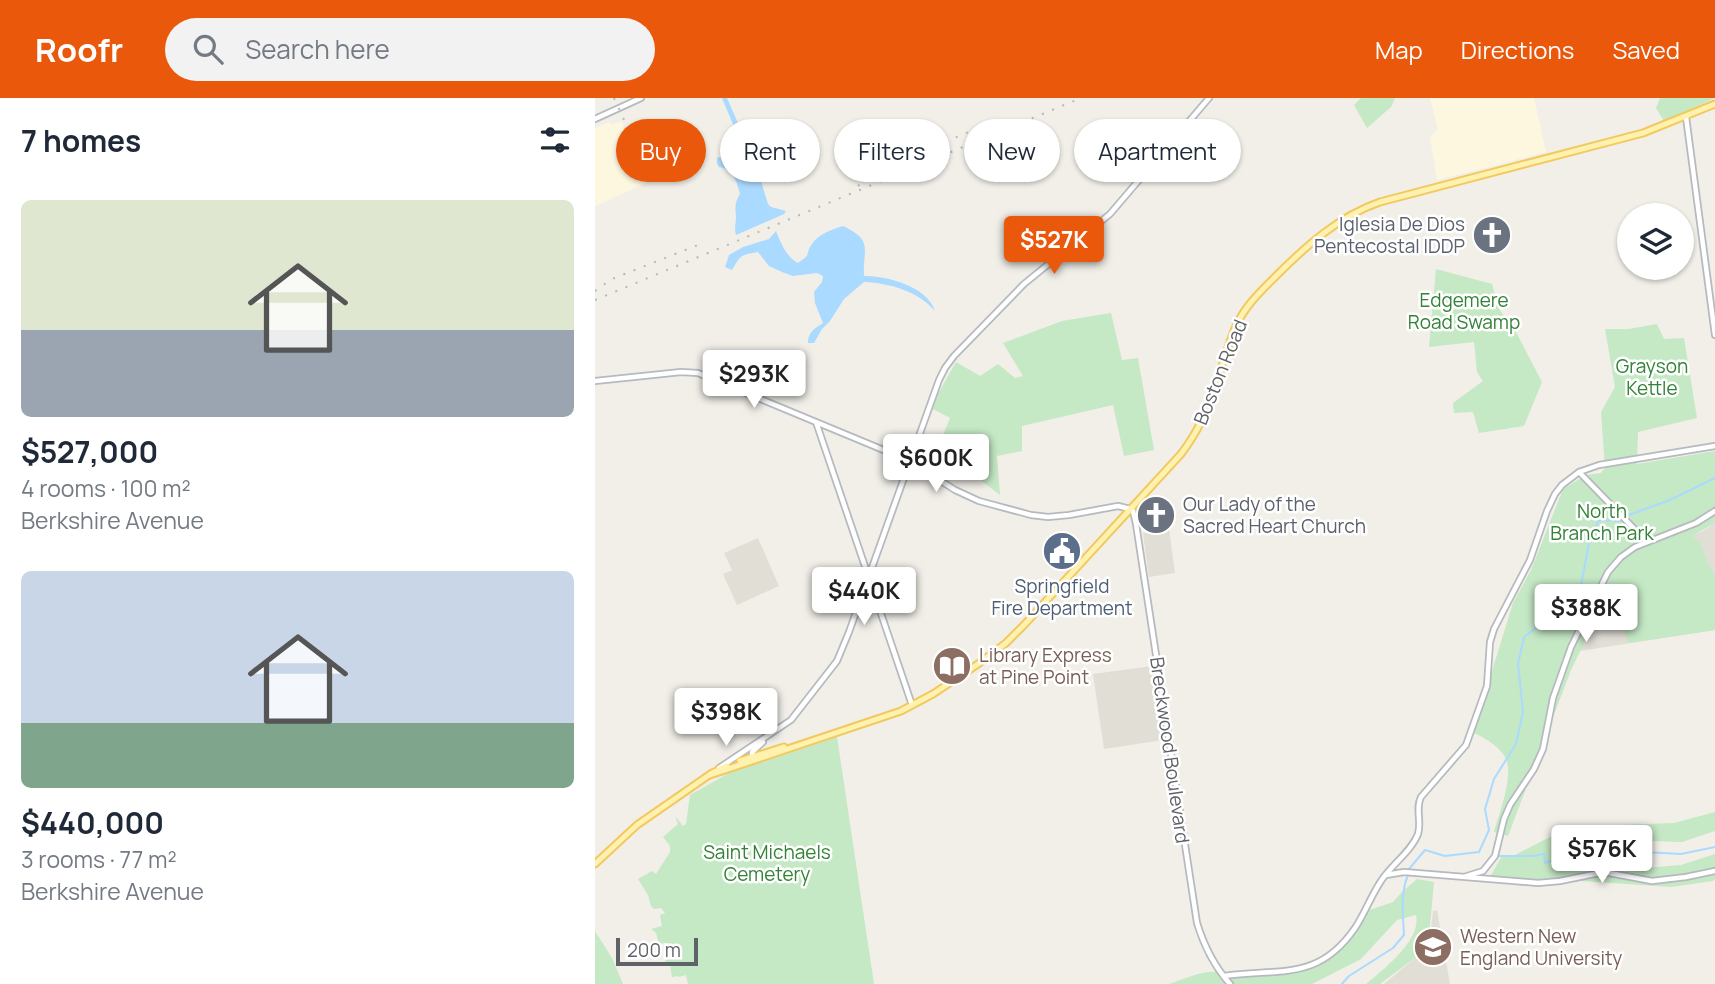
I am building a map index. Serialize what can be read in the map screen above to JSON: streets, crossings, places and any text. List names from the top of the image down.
{
  "streets": {
    "main road": ["Boston Road", "Breckwood Boulevard"]
  },
  "crossings": [
    ["Boston Road", "Breckwood Boulevard"]
  ],
  "parks": [
    "Edgemere Road Swamp",
    "Grayson Kettle",
    "North Branch Park",
    "Saint Michaels Cemetery"
  ],
  "places": {
    "church": ["Iglesia De Dios Pentecostal IDDP", "Our Lady of the Sacred Heart Church"],
    "public building": ["Springfield Fire Department"],
    "library": ["Library Express at Pine Point"],
    "school or university": ["Western New England University"]
  },
  "scale_bar": "200 m",
  "page": {
    "header": "Roofr",
    "search": "Search here",
    "nav": ["Map", "Directions", "Saved"],
    "heading": "7 homes",
    "chip": [
      "Buy",
      "Rent",
      "Filters",
      "New",
      "Apartment"
    ],
    "list": [
      {
        "name": "$527,000",
        "note": "4 rooms · 100 m² · Berkshire Avenue"
      },
      {
        "name": "$440,000",
        "note": "3 rooms · 77 m² · Berkshire Avenue"
      }
    ],
    "price": [
      "$527K",
      "$293K",
      "$600K",
      "$440K",
      "$388K",
      "$398K",
      "$576K"
    ],
    "scale": "200 m"
  }
}
